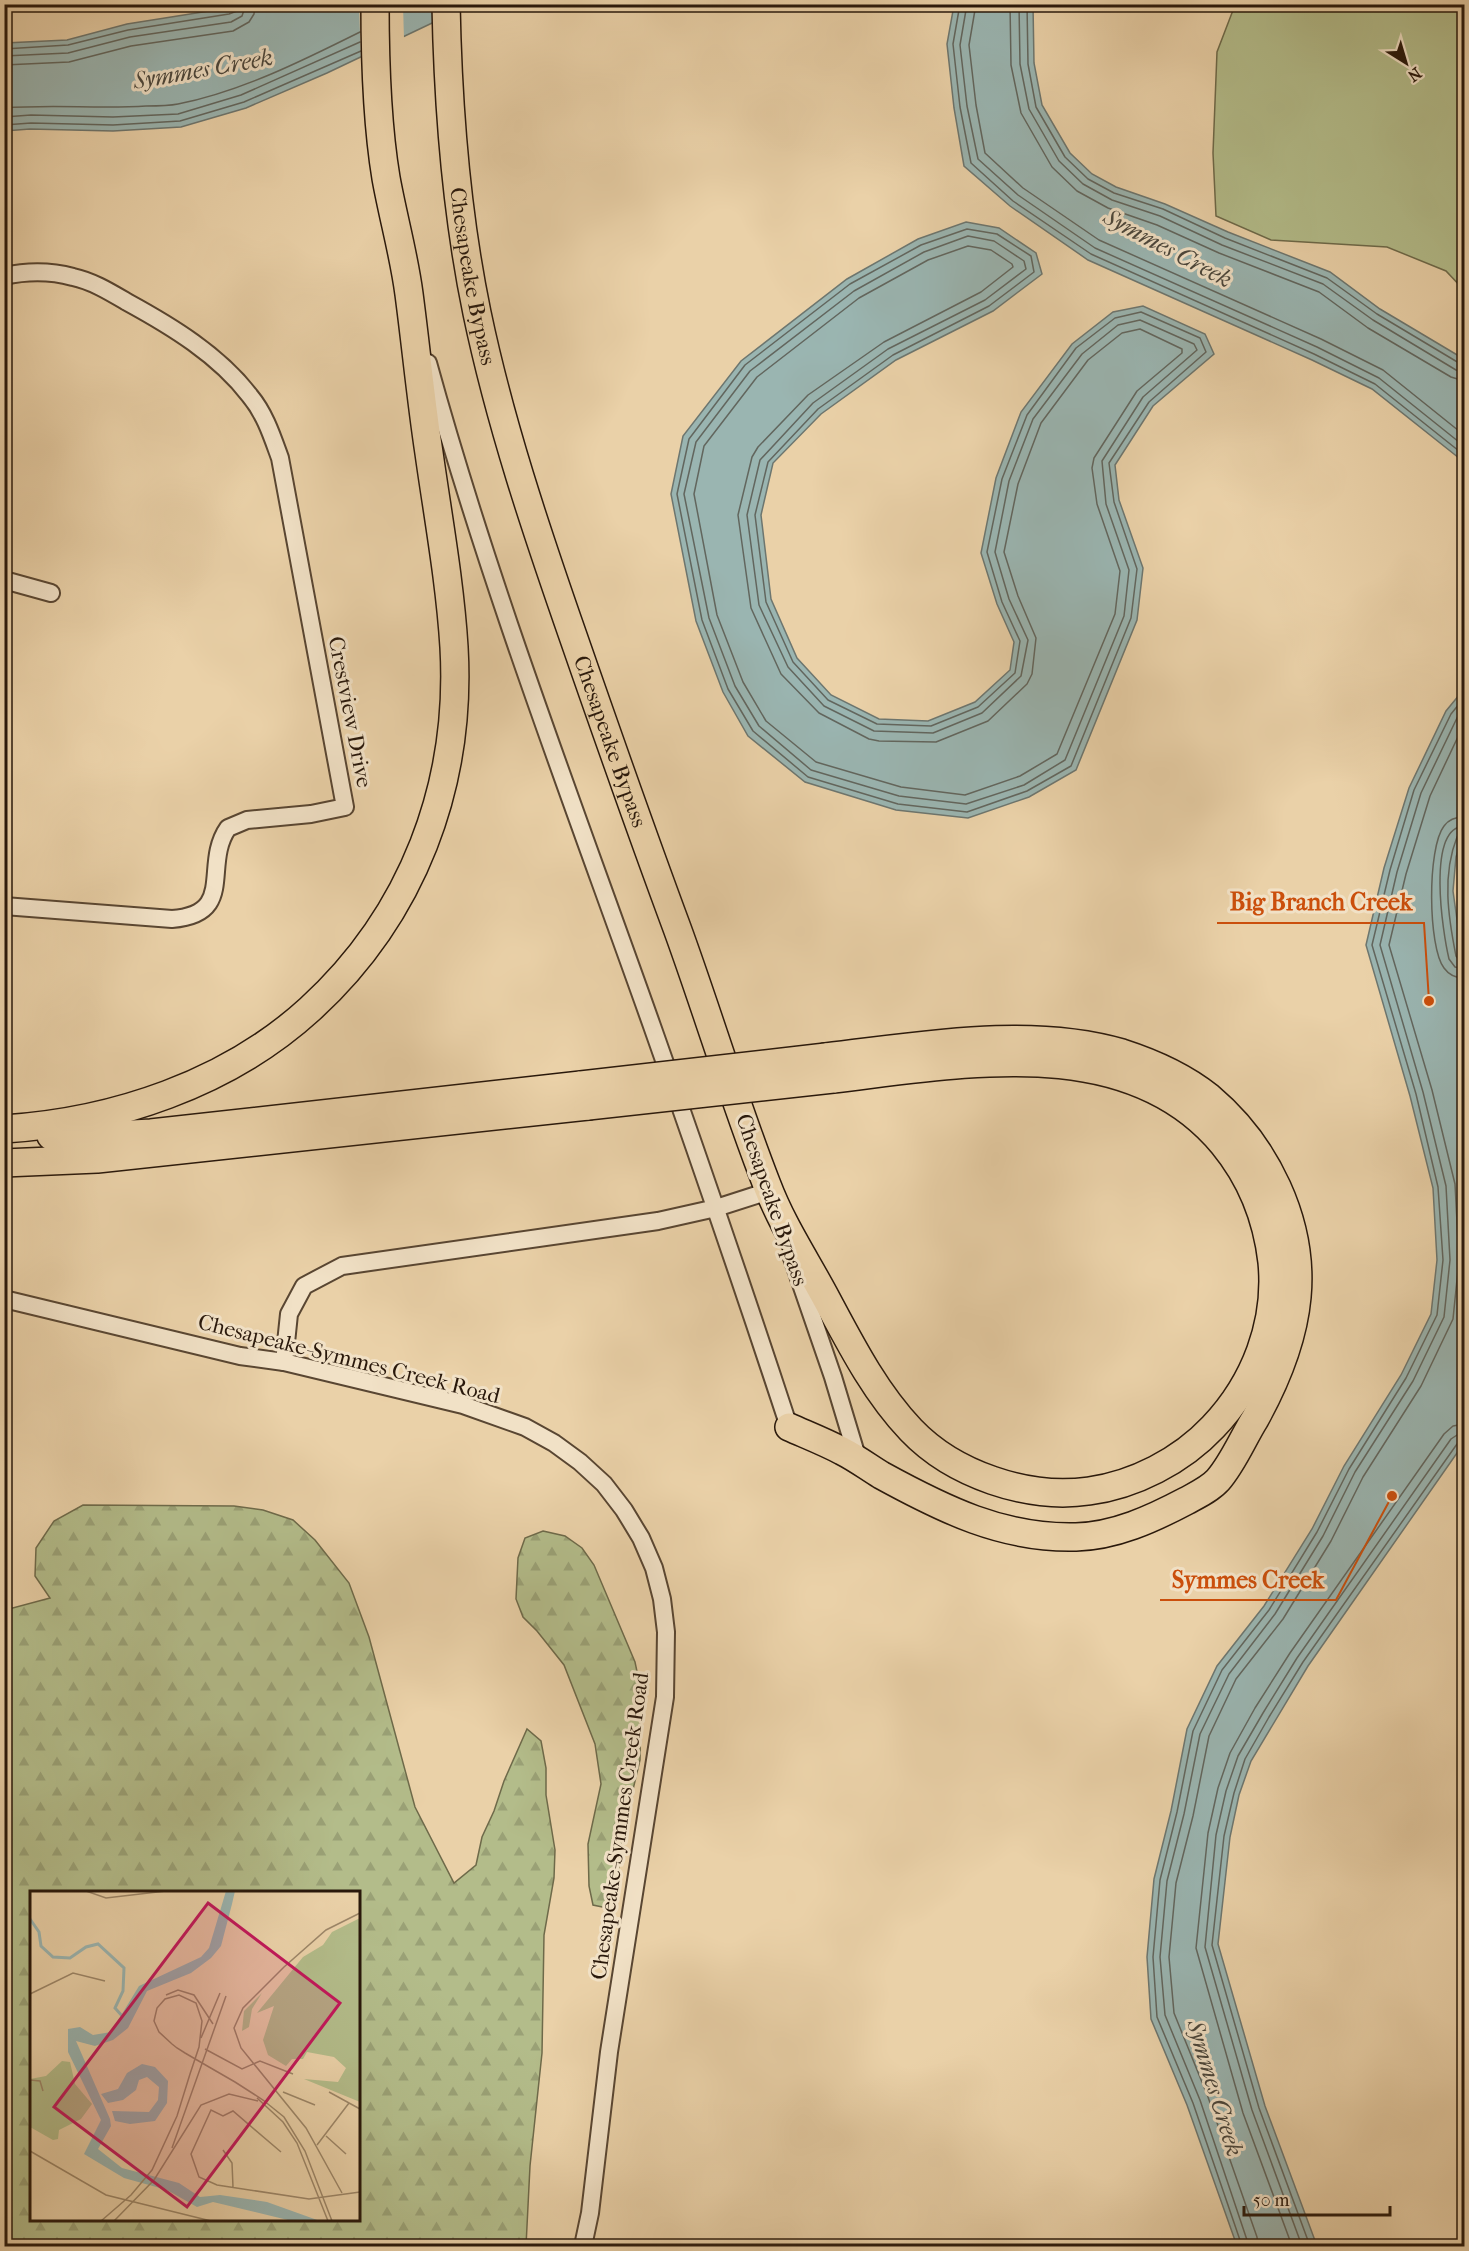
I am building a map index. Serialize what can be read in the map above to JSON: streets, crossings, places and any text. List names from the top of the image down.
{
  "streets": {
    "main road": ["Chesapeake Bypass"],
    "street": ["Crestview Drive", "Chesapeake-Symmes Creek Road"]
  },
  "water": ["Symmes Creek"],
  "places": ["Big Branch Creek", "Symmes Creek"],
  "scale_bar": "50 m",
  "north": "bottom right"
}
